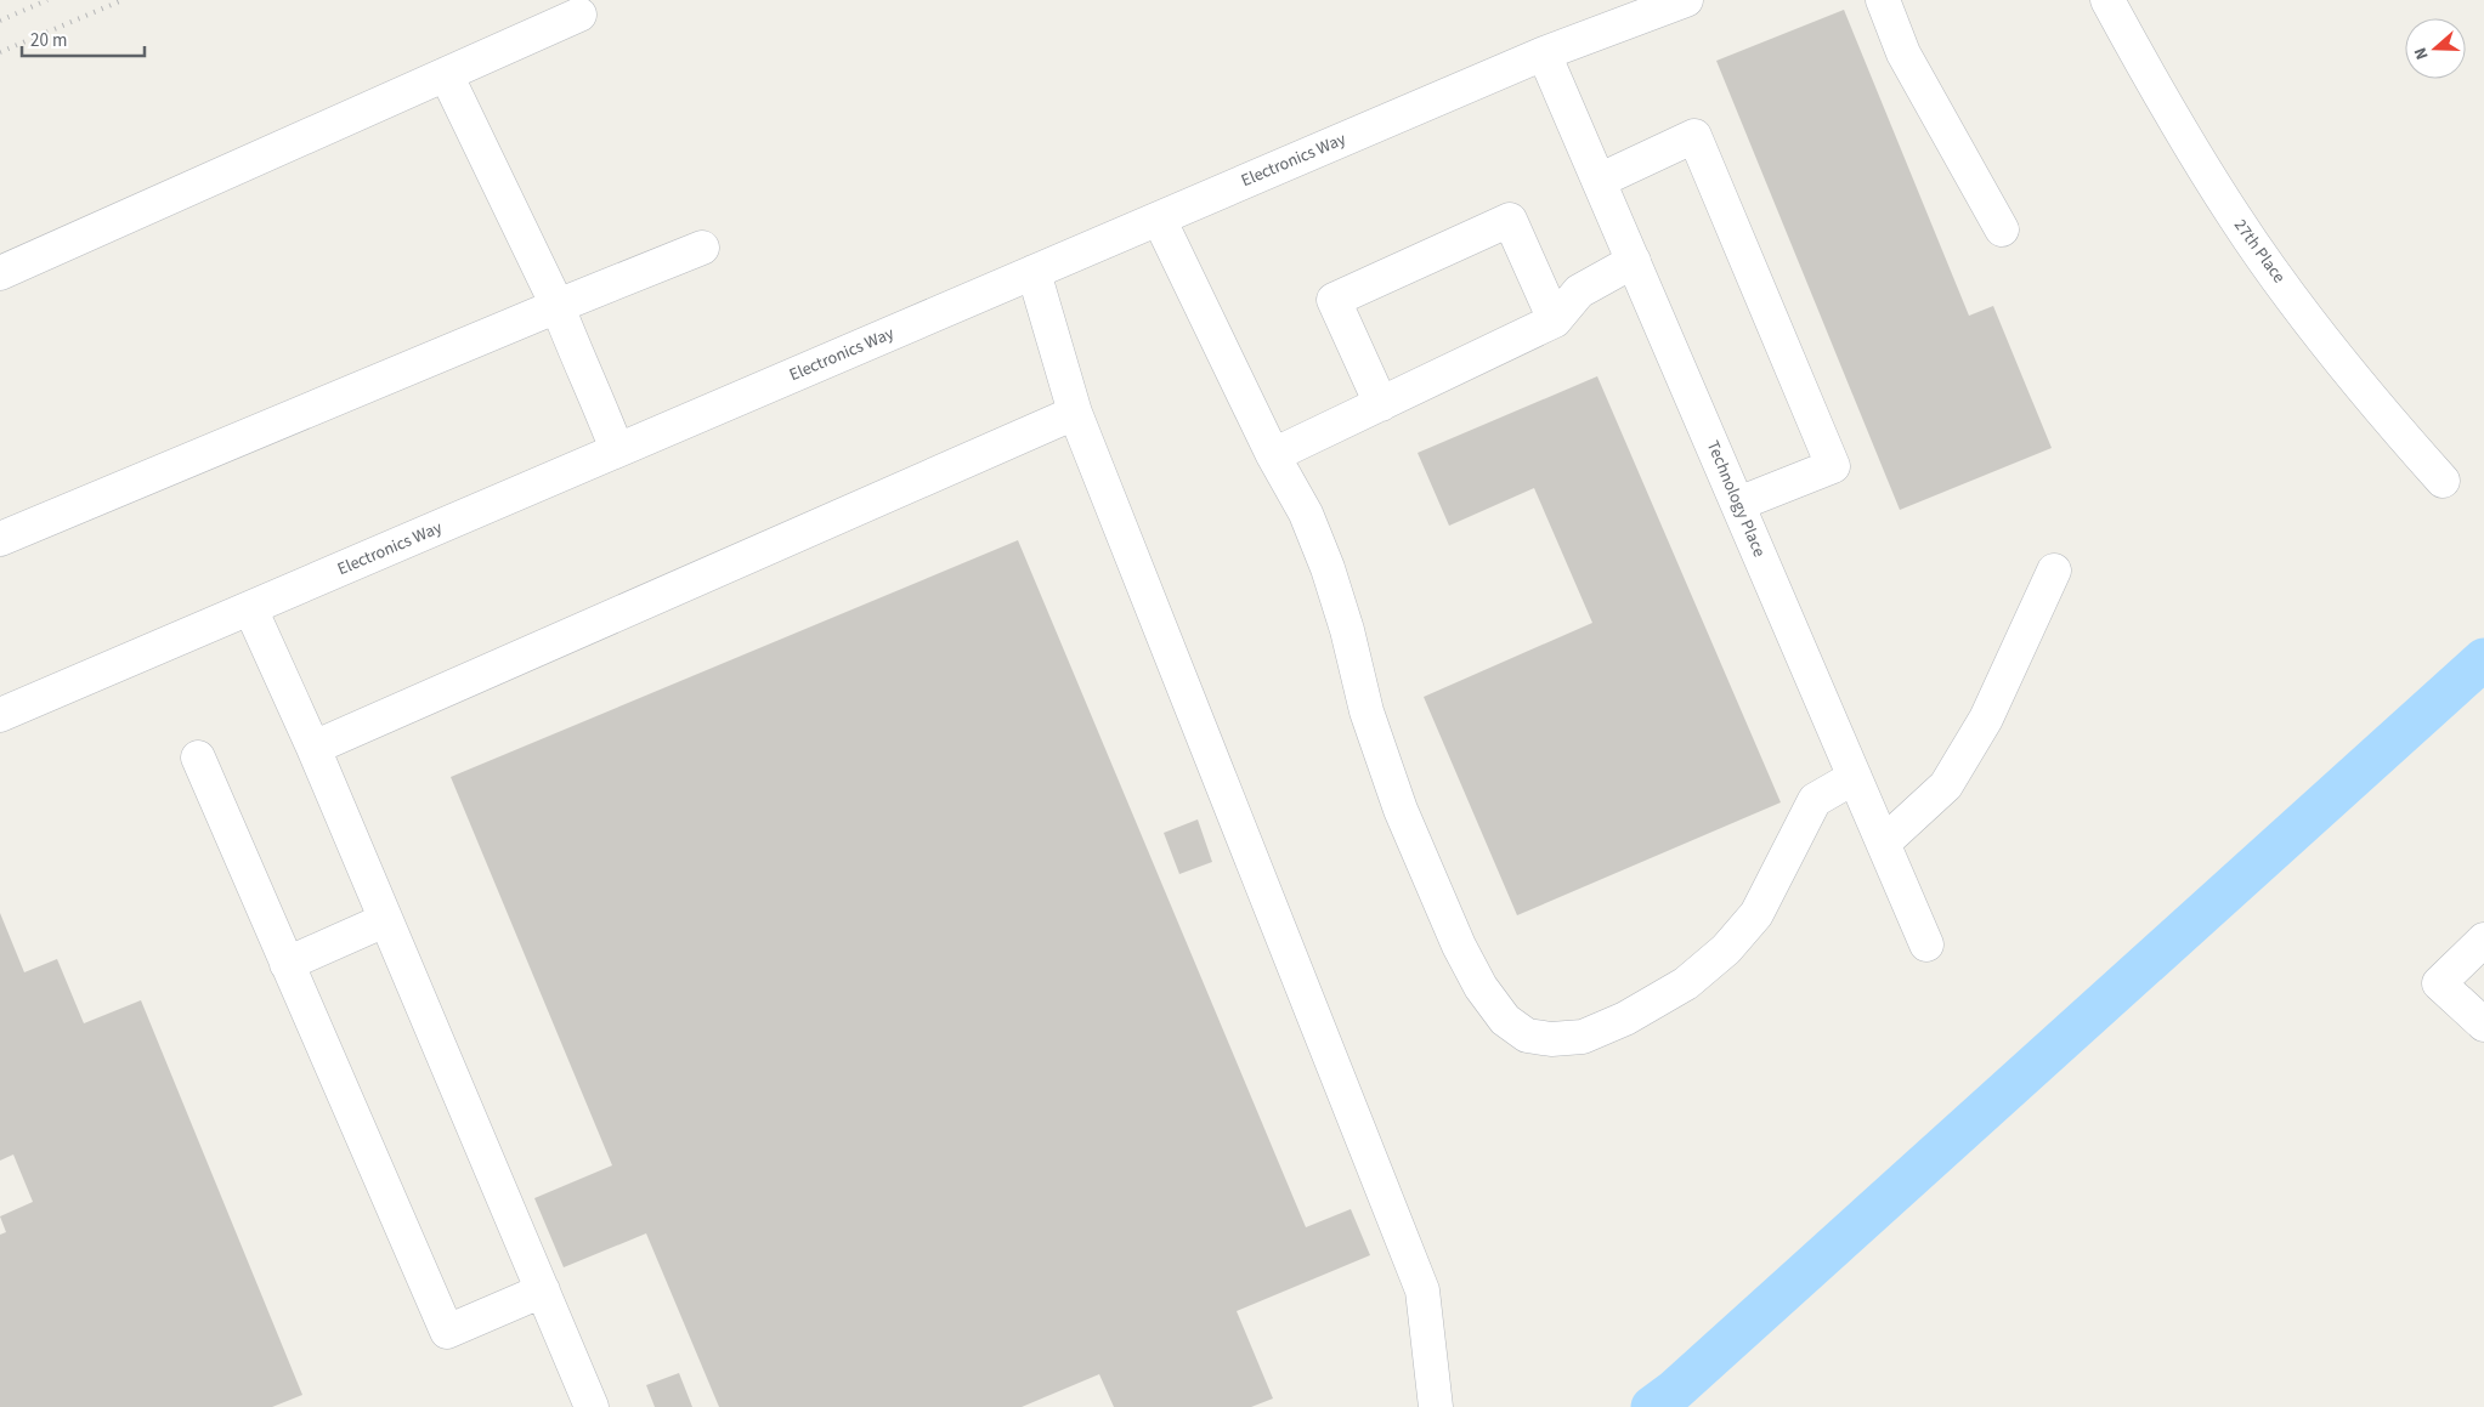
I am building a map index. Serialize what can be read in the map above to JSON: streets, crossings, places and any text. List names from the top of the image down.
{
  "streets": {
    "street": ["Electronics Way", "27th Place", "Technology Place"]
  },
  "crossings": [
    ["Electronics Way", "Technology Place"]
  ],
  "scale_bar": "20 m",
  "north": "left"
}
